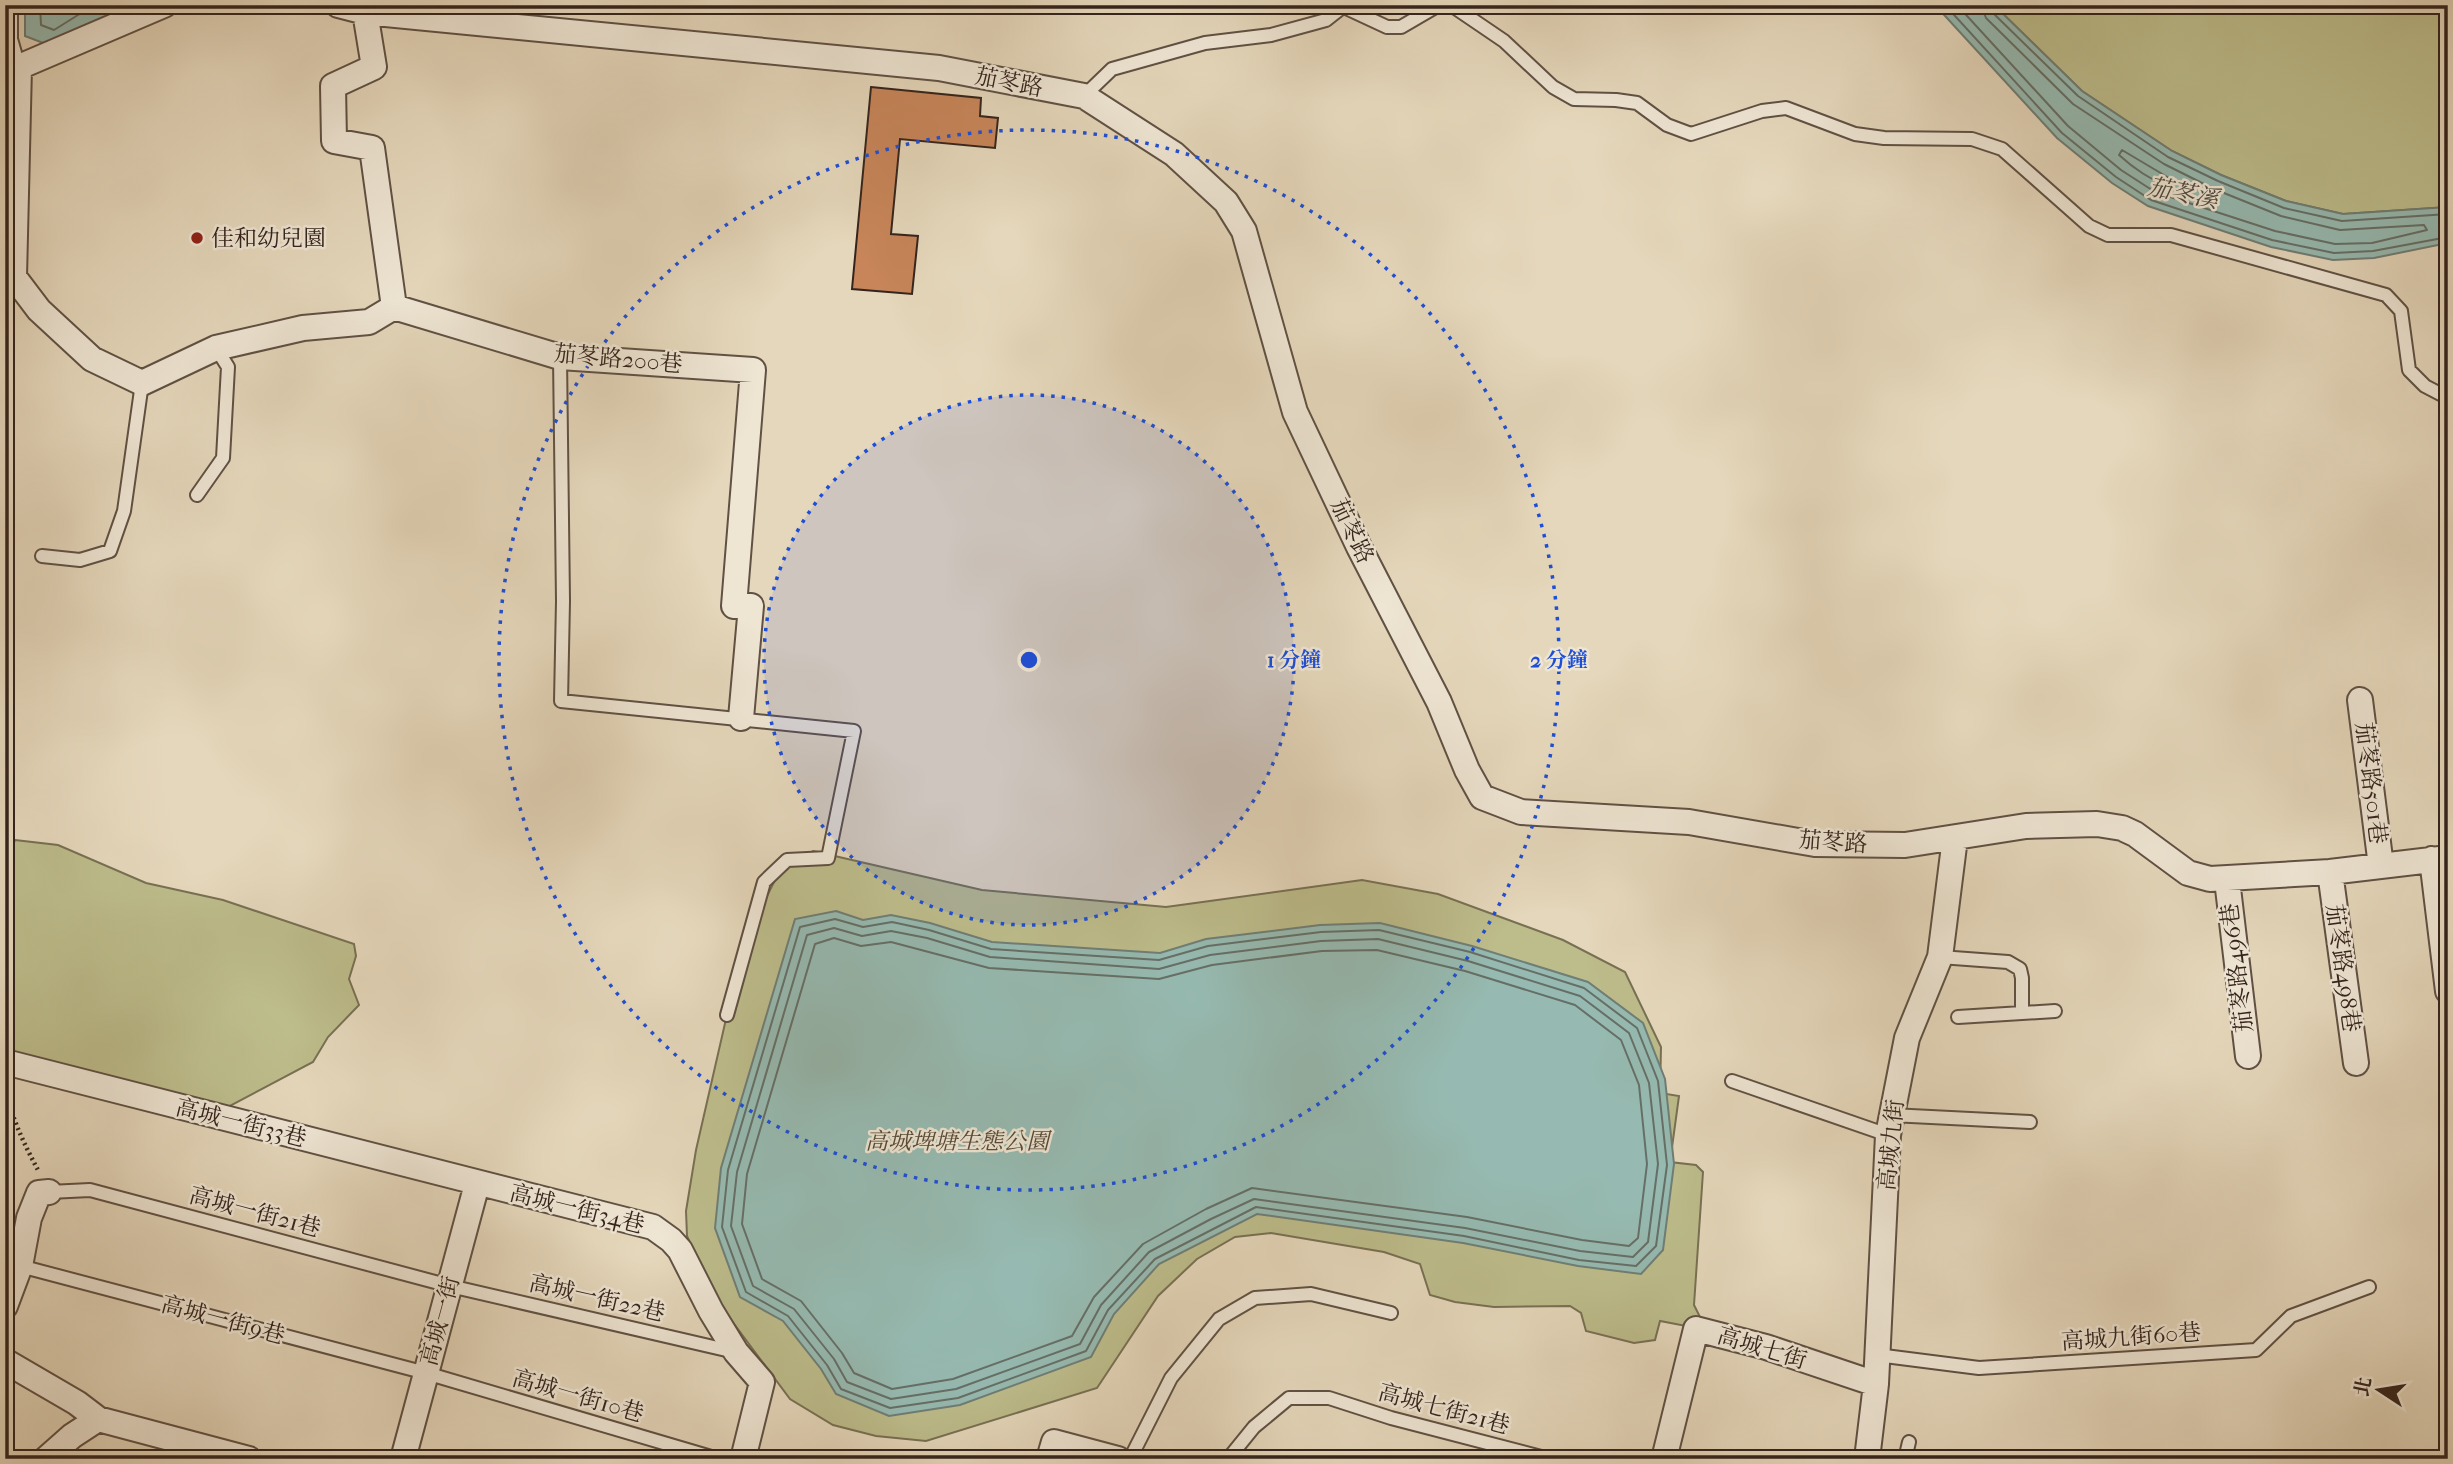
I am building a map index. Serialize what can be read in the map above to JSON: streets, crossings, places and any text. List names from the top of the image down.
{
  "streets": {
    "street": [
      "茄苳路",
      "茄苳路200巷",
      "茄苳路501巷",
      "茄苳路496巷",
      "茄苳路498巷",
      "高城一街33巷",
      "高城九街",
      "高城一街34巷",
      "高城一街",
      "高城七街"
    ],
    "lane": [
      "高城一街21巷",
      "高城一街22巷",
      "高城一街9巷",
      "高城九街60巷",
      "高城一街10巷",
      "高城七街21巷"
    ]
  },
  "crossings": [
    ["茄苳路", "茄苳路501巷"],
    ["茄苳路", "茄苳路496巷"],
    ["茄苳路", "茄苳路498巷"],
    ["茄苳路", "高城九街"],
    ["高城一街33巷", "高城一街34巷"],
    ["高城一街33巷", "高城一街"],
    ["高城九街", "高城九街60巷"],
    ["高城九街", "高城七街"],
    ["高城一街34巷", "高城一街22巷"],
    ["高城一街34巷", "高城一街"],
    ["高城一街21巷", "高城一街22巷"],
    ["高城一街21巷", "高城一街"],
    ["高城一街22巷", "高城一街"],
    ["高城一街9巷", "高城一街"],
    ["高城一街9巷", "高城一街10巷"],
    ["高城一街", "高城一街10巷"]
  ],
  "water": ["茄苳溪"],
  "parks": ["高城埤塘生態公園"],
  "places": ["佳和幼兒園"],
  "north": "left",
  "rings": ["1 分鐘", "2 分鐘"]
}
